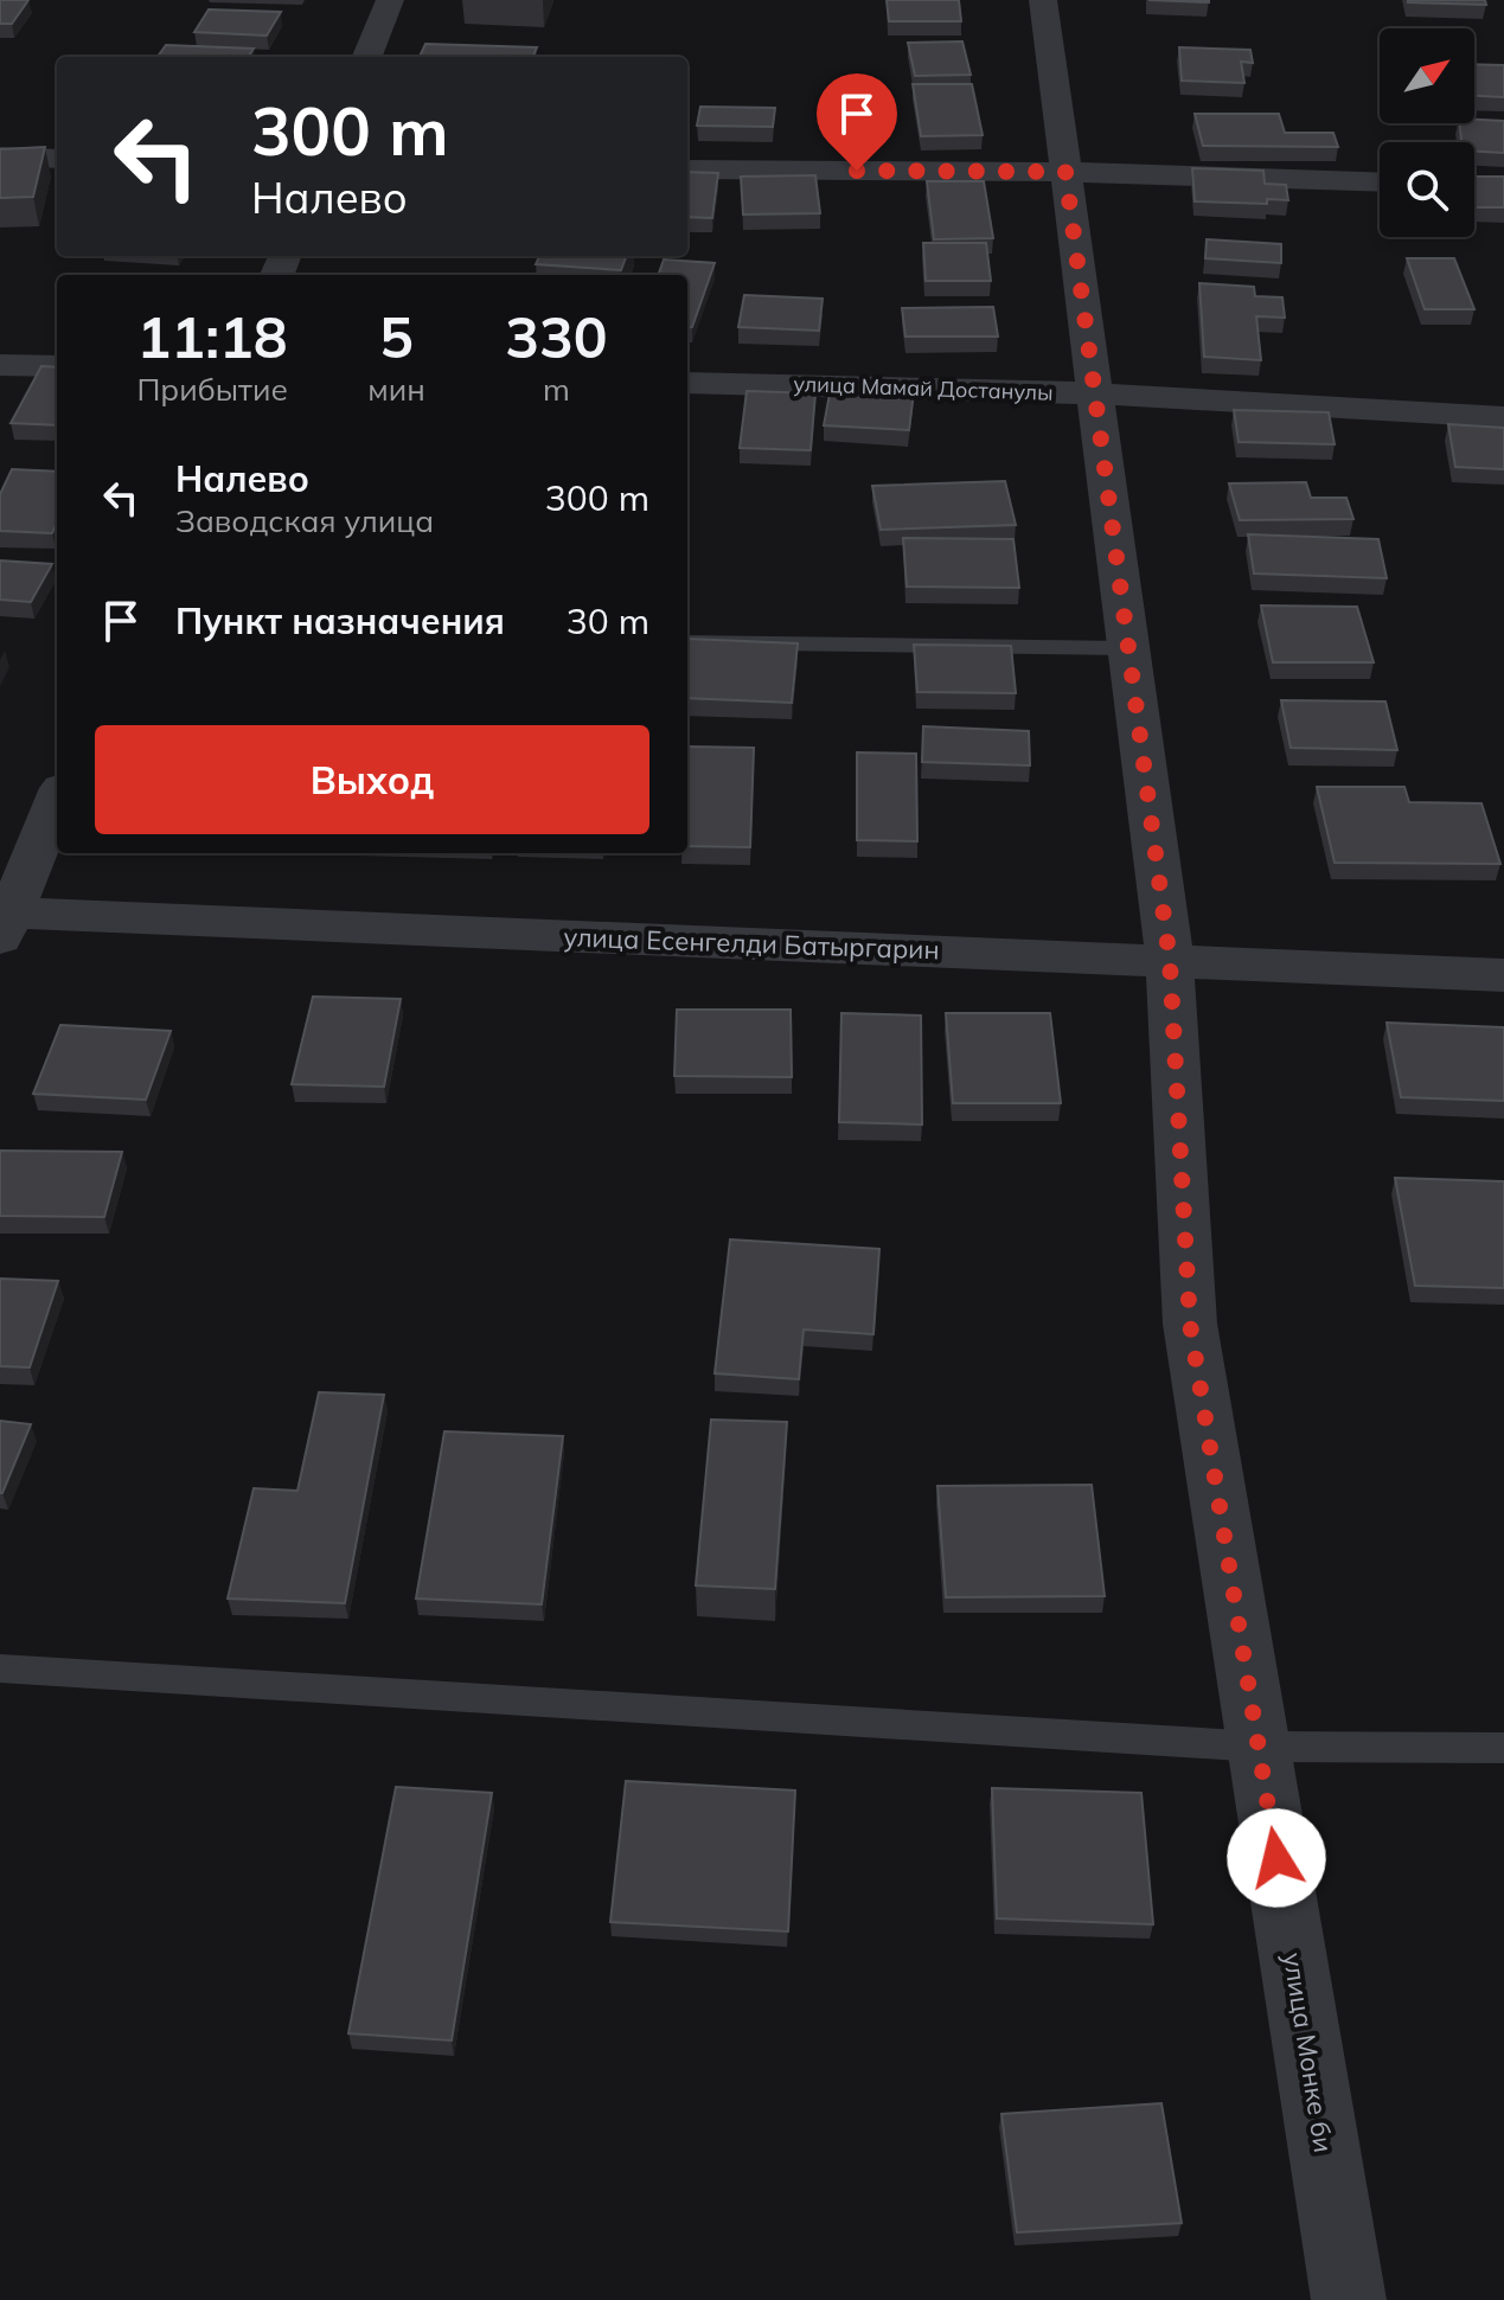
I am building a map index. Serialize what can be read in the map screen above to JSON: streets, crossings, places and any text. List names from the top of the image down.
{
  "streets": {
    "street": ["улица Мамай Достанулы", "улица Есенгелди Батыргарин", "улица Монке би"]
  },
  "crossings": [
    ["улица Мамай Достанулы", "улица Монке би"],
    ["улица Есенгелди Батыргарин", "улица Монке би"]
  ],
  "north": "top right",
  "page": {
    "turn": ["300 m", "Налево"],
    "eta": [
      "11:18",
      "Прибытие",
      "5",
      "мин",
      "330",
      "m"
    ],
    "list": [
      {
        "name": "Налево",
        "note": "Заводская улица",
        "value": "300 m"
      },
      {
        "name": "Пункт назначения",
        "value": "30 m"
      }
    ],
    "buttons": "Выход"
  }
}
